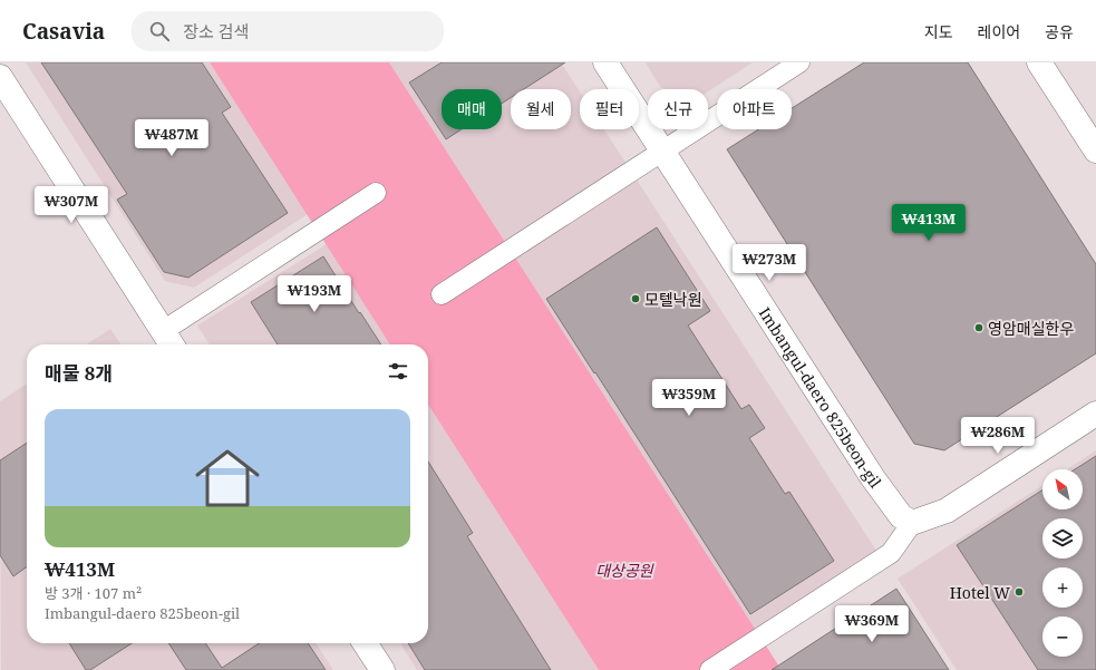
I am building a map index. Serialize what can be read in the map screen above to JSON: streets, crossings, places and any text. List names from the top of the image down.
{
  "streets": {
    "street": ["Imbangul-daero 825beon-gil"]
  },
  "parks": ["대상공원"],
  "places": ["모텔낙원", "영암매실한우", "Hotel W"],
  "north": "top left",
  "page": {
    "header": "Casavia",
    "search": "장소 검색",
    "nav": ["지도", "레이어", "공유"],
    "chip": [
      "매매",
      "월세",
      "필터",
      "신규",
      "아파트"
    ],
    "price": [
      "₩487M",
      "₩307M",
      "₩413M",
      "₩273M",
      "₩193M",
      "₩359M",
      "₩286M",
      "₩369M"
    ],
    "heading": "매물 8개",
    "list": [
      {
        "name": "₩413M",
        "note": "방 3개 · 107 m² · Imbangul-daero 825beon-gil"
      }
    ],
    "map_buttons": ["+", "−"]
  }
}
